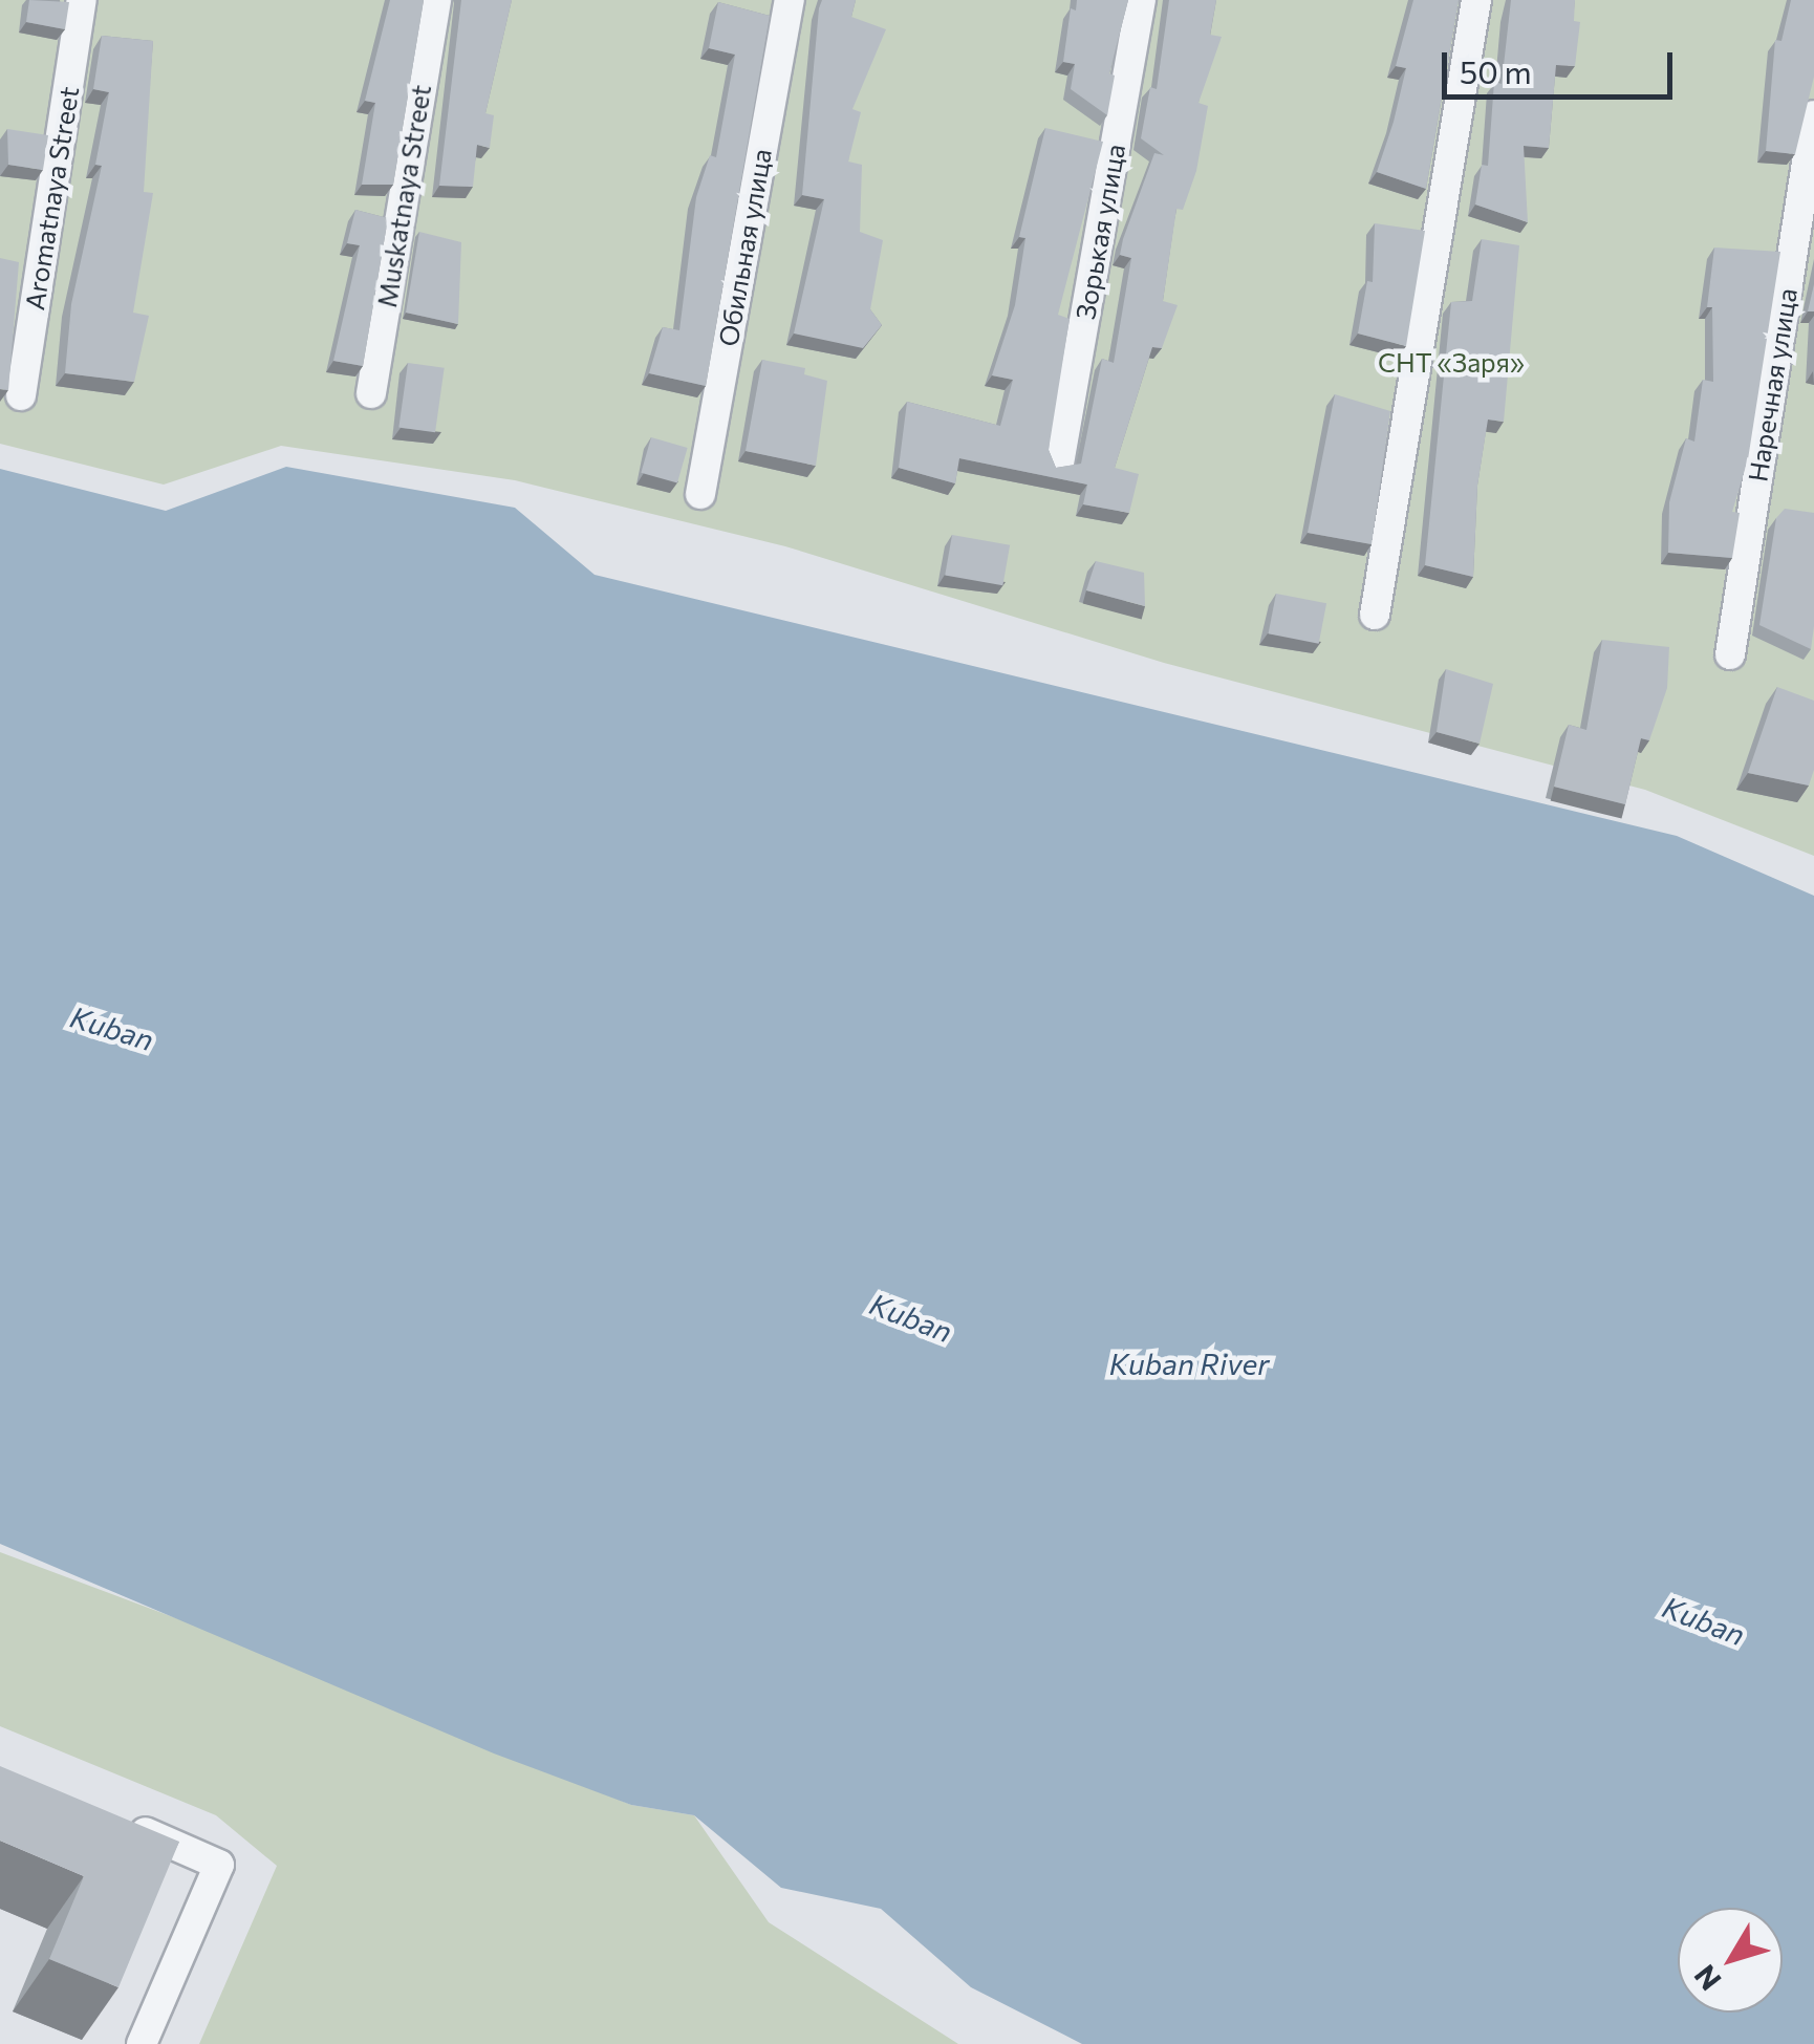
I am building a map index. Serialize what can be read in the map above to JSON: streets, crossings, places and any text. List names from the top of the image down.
{
  "streets": {
    "street": [
      "Muskatnaya Street",
      "Aromatnaya Street",
      "Зорькая улица",
      "Обильная улица",
      "Наречная улица"
    ]
  },
  "water": ["Kuban", "Kuban River"],
  "parks": ["СНТ «Заря»"],
  "scale_bar": "50 m",
  "north": "bottom left"
}
